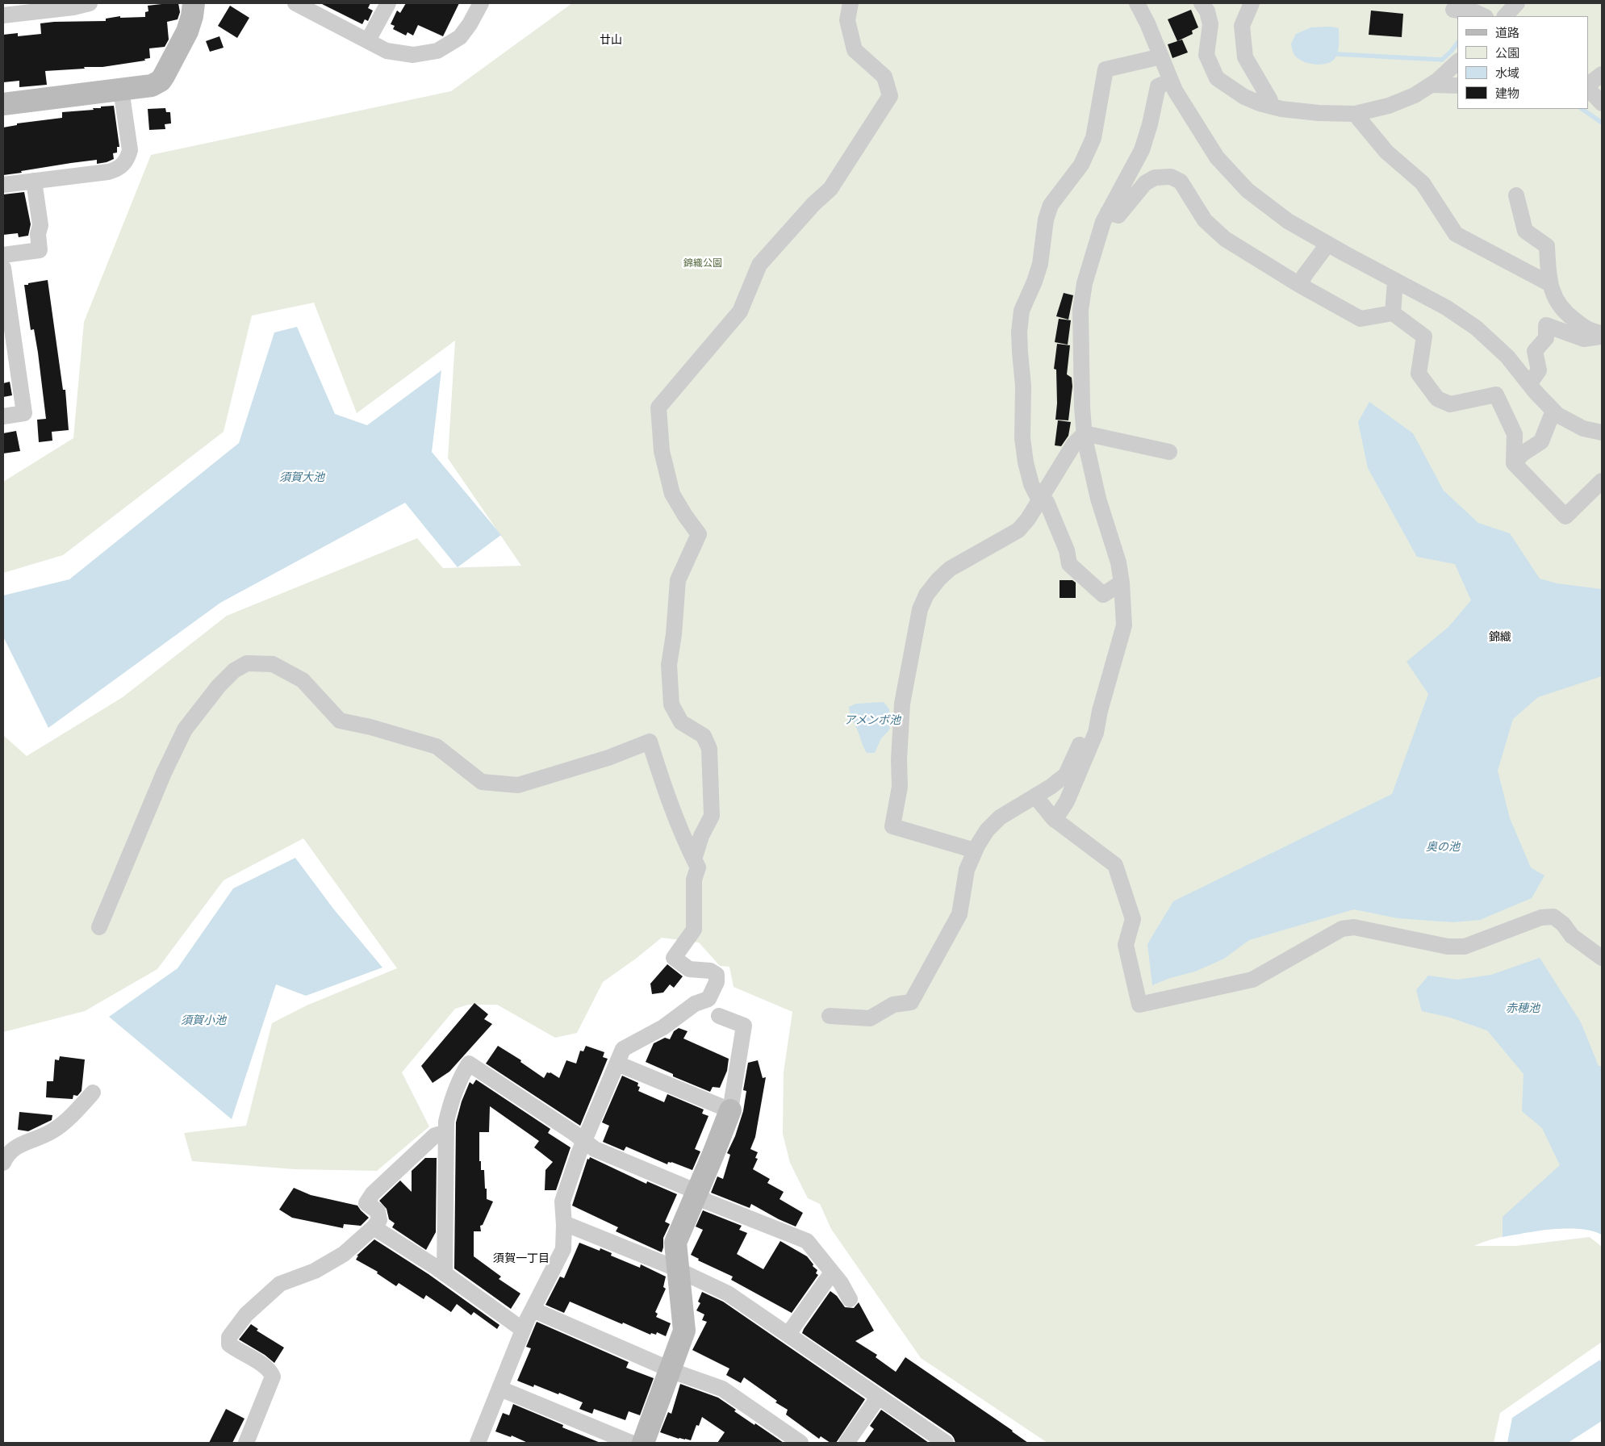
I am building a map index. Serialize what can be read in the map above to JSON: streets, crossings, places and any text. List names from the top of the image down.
{
  "districts": ["廿山", "錦織", "須賀一丁目"],
  "water": [
    "須賀大池",
    "アメンボ池",
    "奥の池",
    "赤穂池",
    "須賀小池"
  ],
  "parks": ["錦織公園"],
  "legend": [
    "道路",
    "公園",
    "水域",
    "建物"
  ]
}
